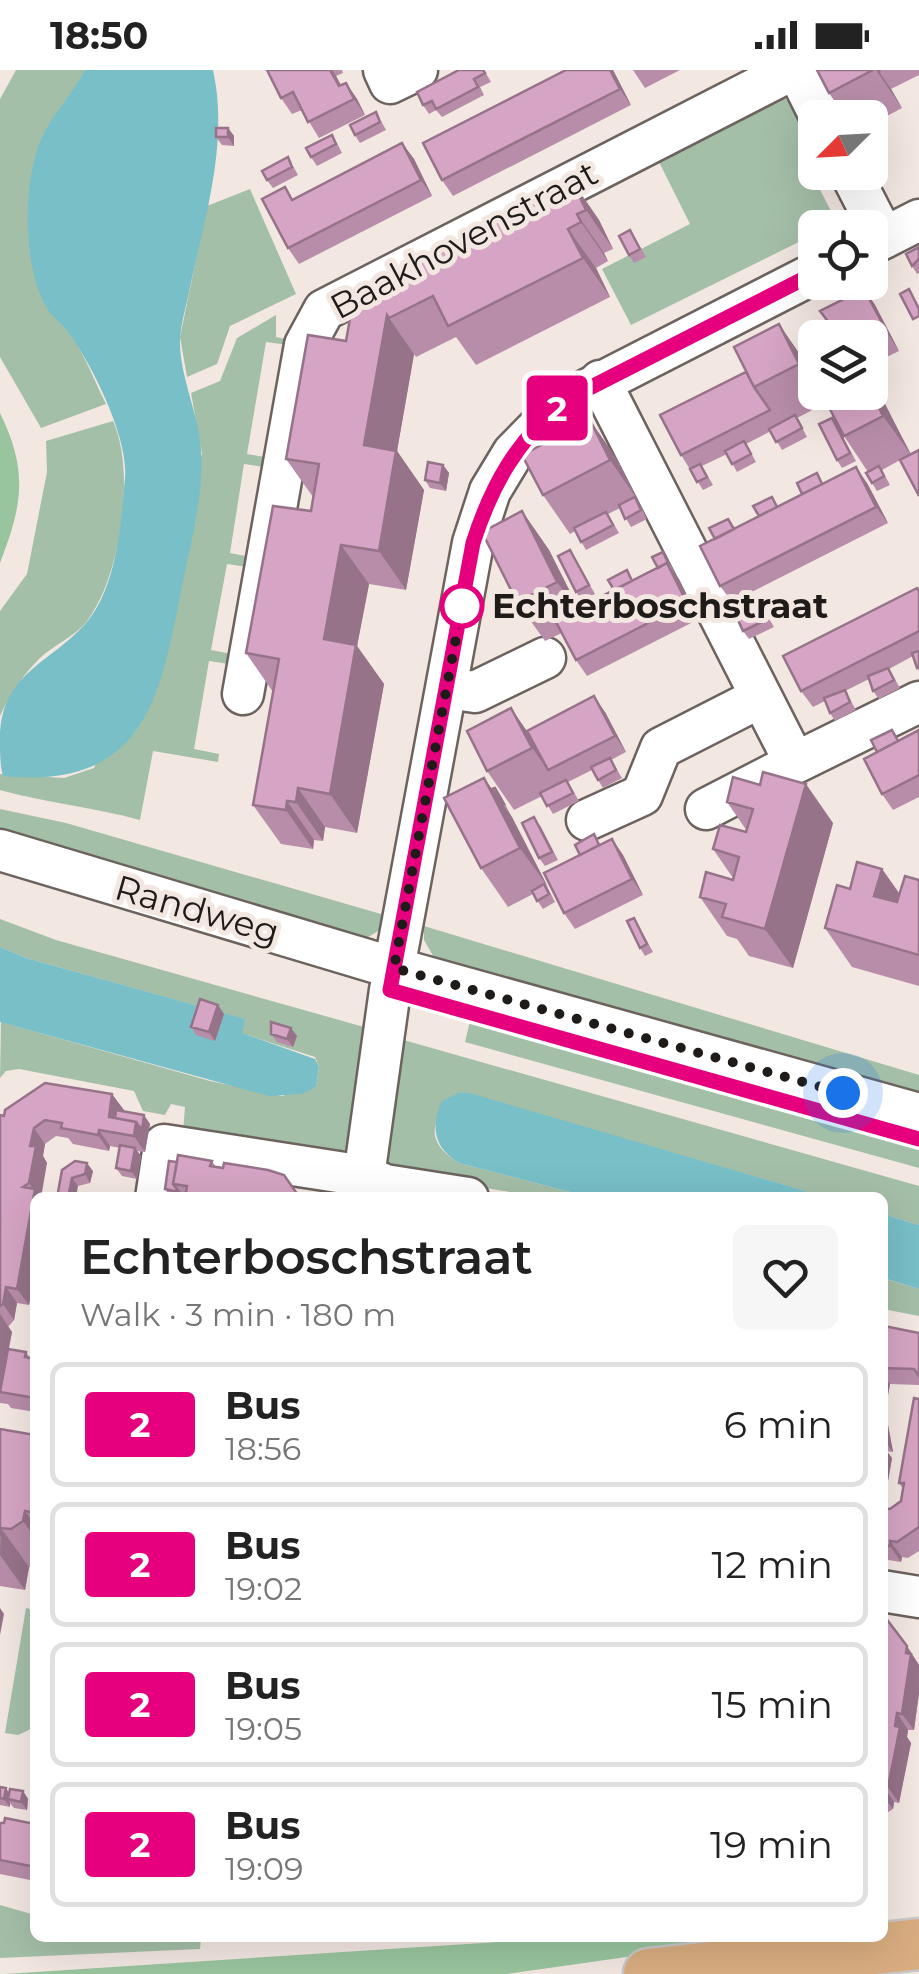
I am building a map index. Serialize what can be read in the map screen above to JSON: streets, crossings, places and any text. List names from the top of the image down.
{
  "streets": {
    "street": ["Baakhovenstraat", "Randweg"]
  },
  "places": ["Echterboschstraat"],
  "lines": ["bus line 2"],
  "north": "bottom left",
  "page": {
    "status": "18:50",
    "on_map": "2",
    "heading": ["Echterboschstraat", "Walk · 3 min · 180 m"],
    "list": [
      {
        "mark": "2",
        "name": "Bus",
        "note": "18:56",
        "value": "6 min"
      },
      {
        "mark": "2",
        "name": "Bus",
        "note": "19:02",
        "value": "12 min"
      },
      {
        "mark": "2",
        "name": "Bus",
        "note": "19:05",
        "value": "15 min"
      },
      {
        "mark": "2",
        "name": "Bus",
        "note": "19:09",
        "value": "19 min"
      }
    ]
  }
}
